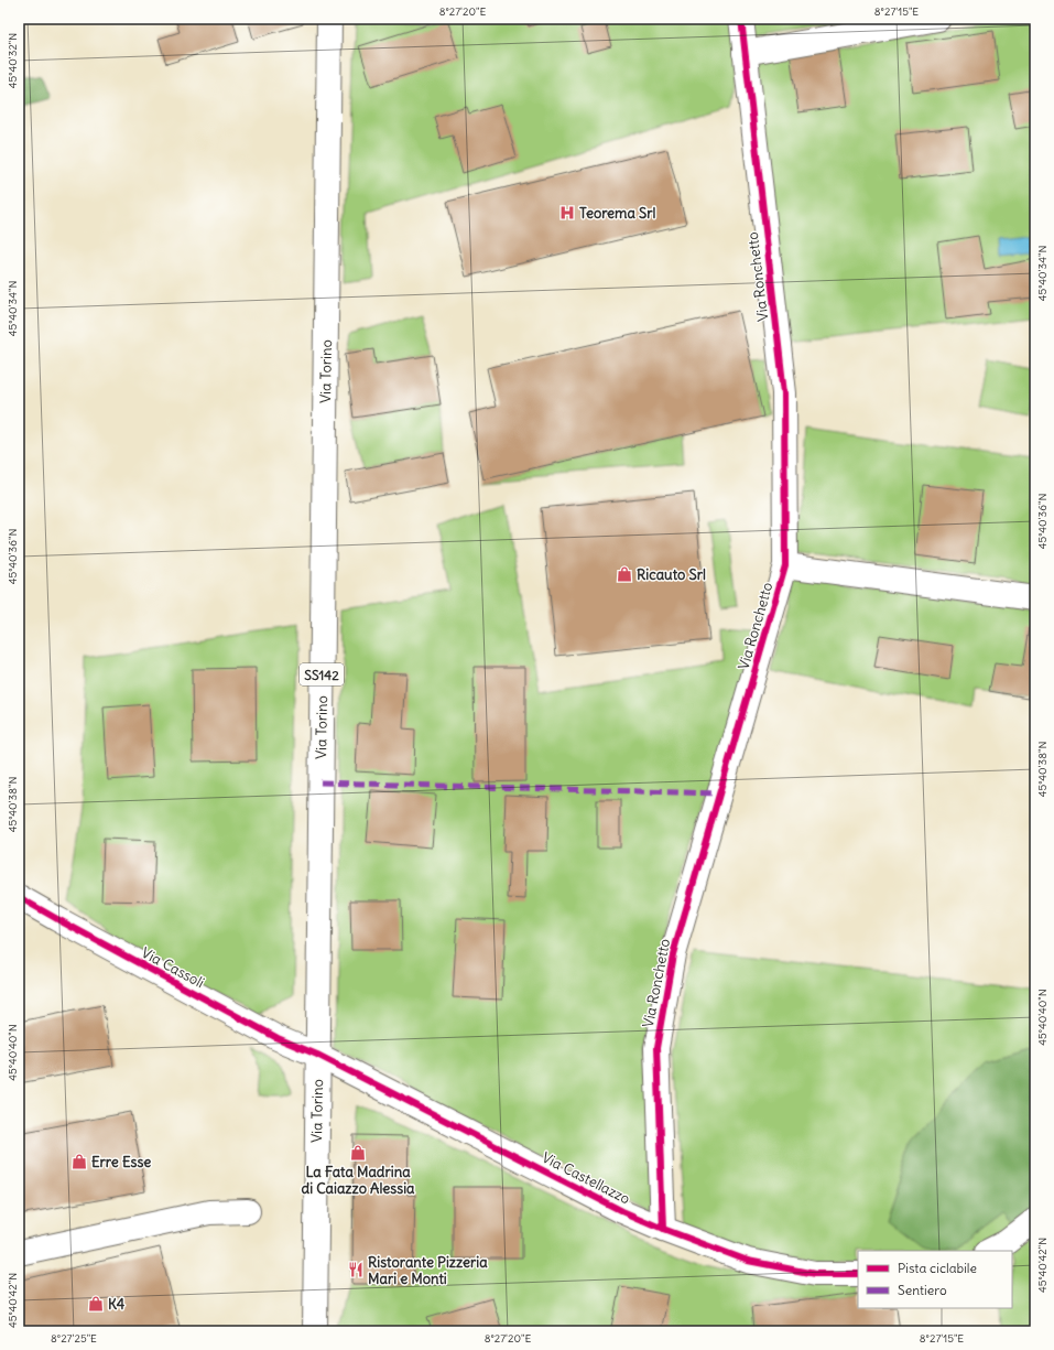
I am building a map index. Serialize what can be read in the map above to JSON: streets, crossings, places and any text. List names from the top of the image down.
{
  "streets": {
    "street": [
      "Via Ronchetto",
      "Via Torino",
      "SS142",
      "Via Cassoli",
      "Via Castellazzo"
    ]
  },
  "crossings": [
    ["Via Ronchetto", "Via Castellazzo"],
    ["Via Torino", "Via Cassoli"],
    ["Via Torino", "Via Castellazzo"],
    ["Via Cassoli", "Via Castellazzo"]
  ],
  "places": {
    "hospital": ["Teorema Srl"],
    "shop": [
      "Ricauto Srl",
      "La Fata Madrina di Caiazzo Alessia",
      "Erre Esse",
      "K4"
    ],
    "restaurant": ["Ristorante Pizzeria Mari e Monti"]
  },
  "legend": ["Pista ciclabile", "Sentiero"],
  "coordinates": [
    "8°27'20\"E",
    "8°27'15\"E",
    "45°40'32\"N",
    "45°40'34\"N",
    "45°40'36\"N",
    "45°40'38\"N",
    "45°40'40\"N",
    "45°40'42\"N",
    "8°27'25\"E"
  ]
}
